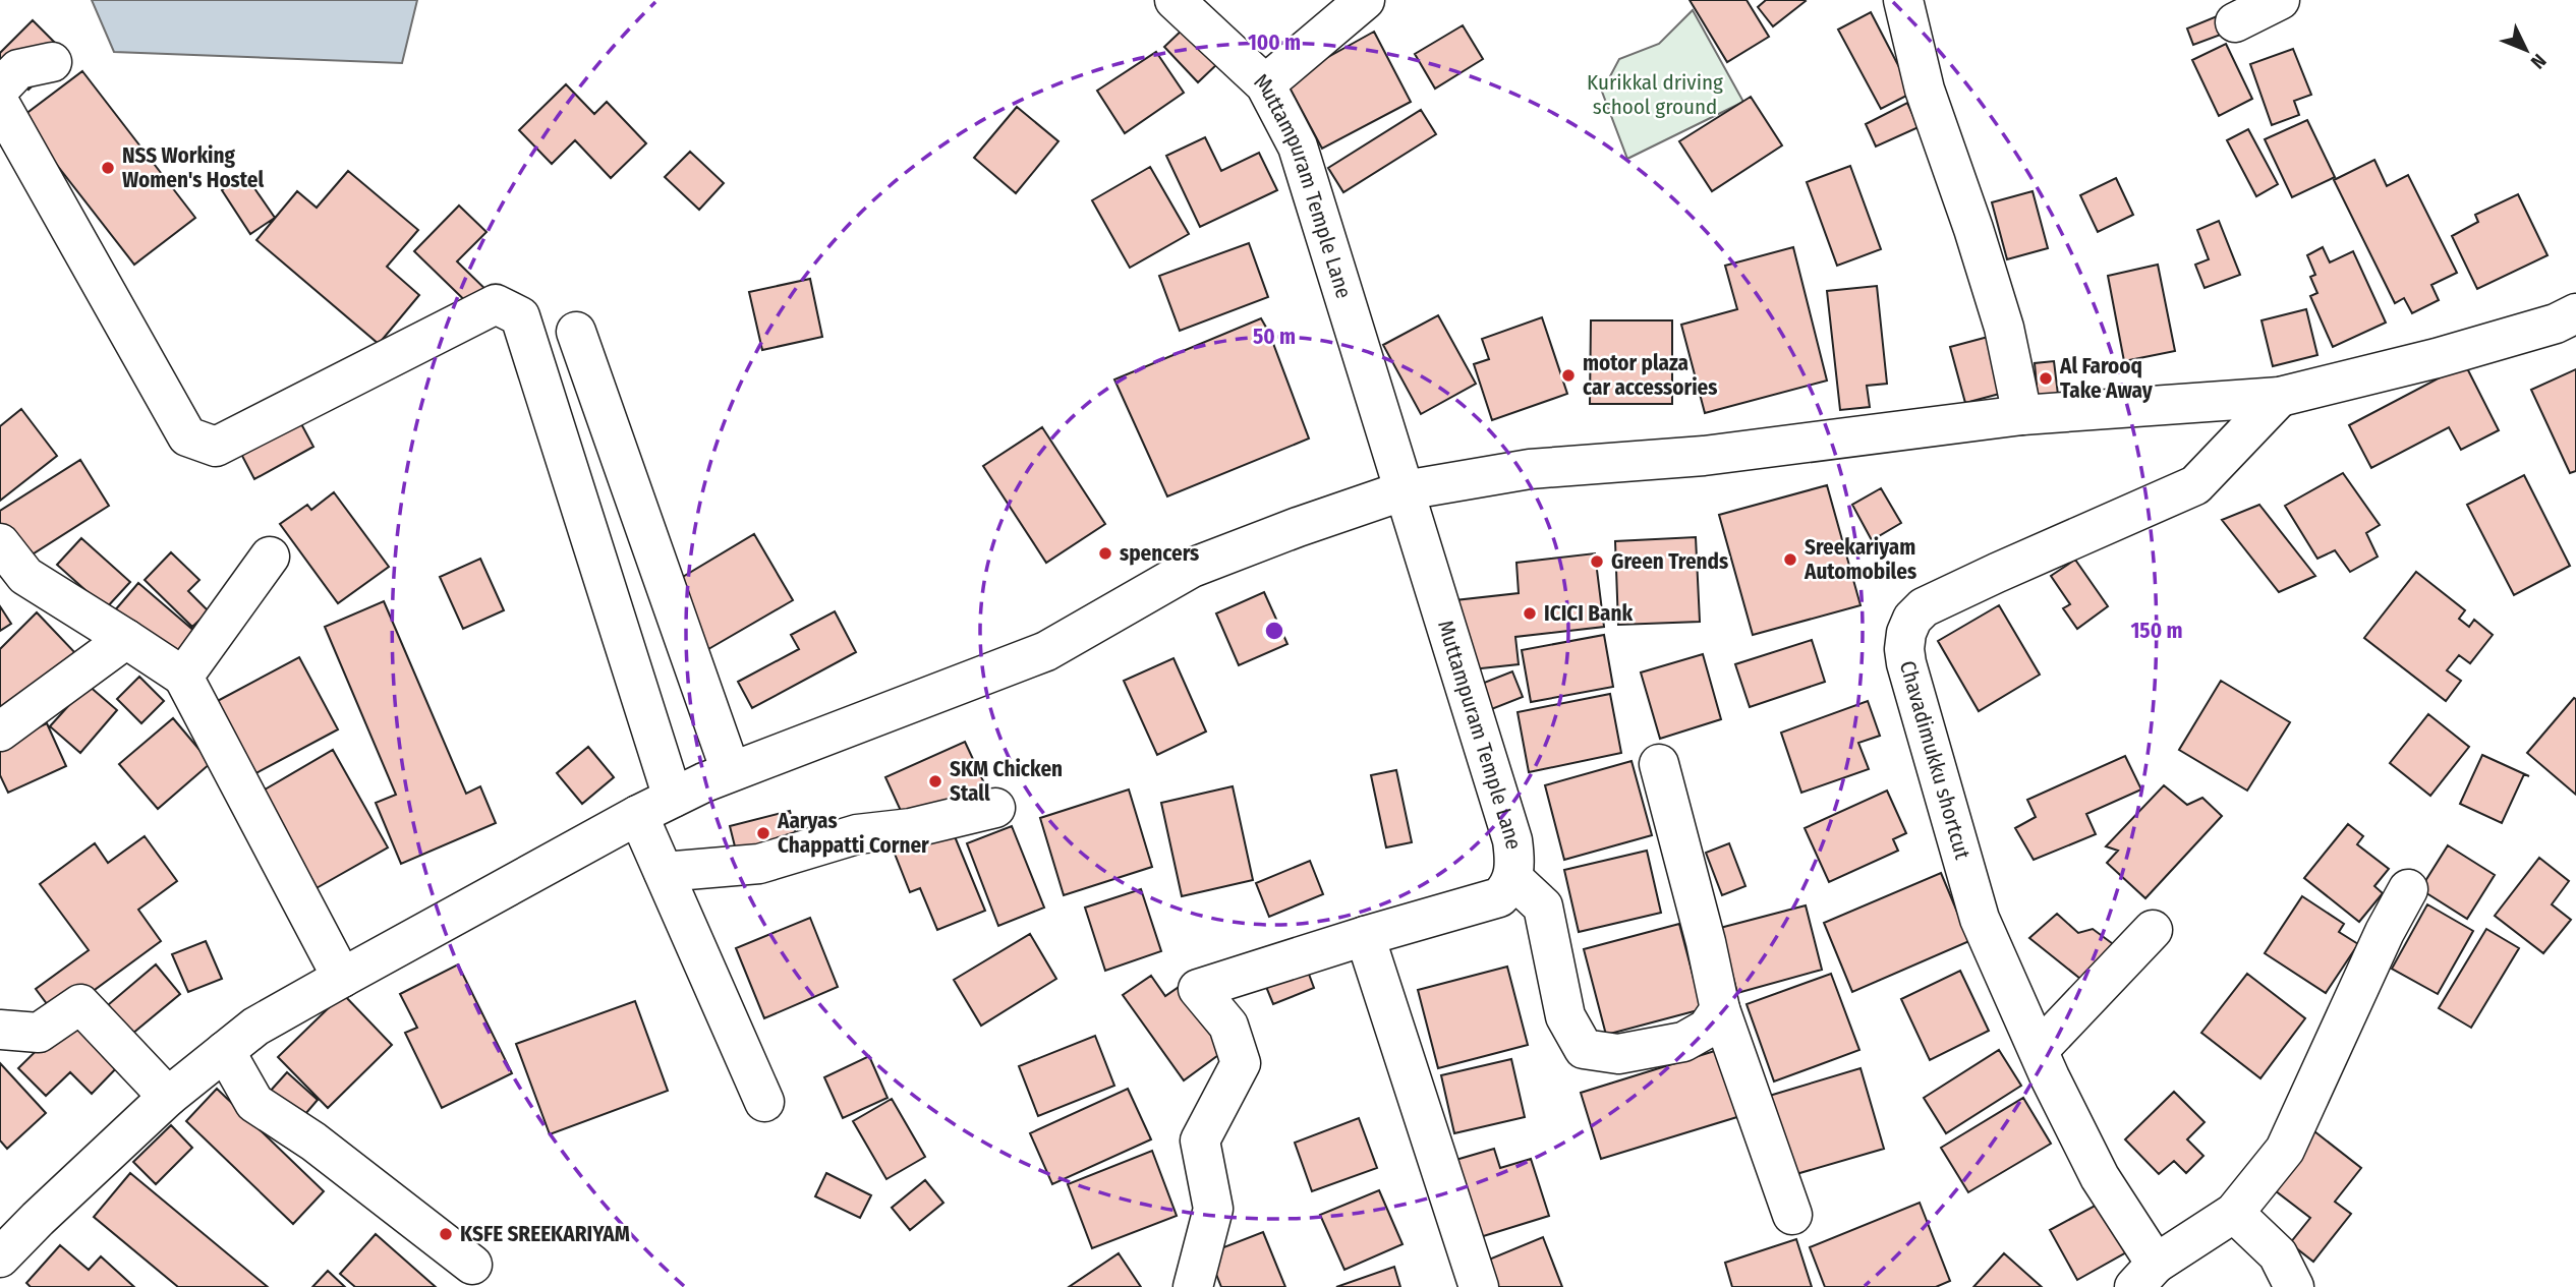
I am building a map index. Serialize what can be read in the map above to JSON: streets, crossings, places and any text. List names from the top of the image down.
{
  "streets": {
    "street": ["Muttampuram Temple Lane", "Chavadimukku shortcut"]
  },
  "parks": ["Kurikkal driving school ground"],
  "places": [
    "NSS Working Women's Hostel",
    "motor plaza car accessories",
    "Al Farooq Take Away",
    "spencers",
    "Sreekariyam Automobiles",
    "Green Trends",
    "ICICI Bank",
    "SKM Chicken Stall",
    "Aaryas Chappatti Corner",
    "KSFE SREEKARIYAM"
  ],
  "north": "bottom right",
  "rings": ["100 m", "50 m", "150 m"]
}
